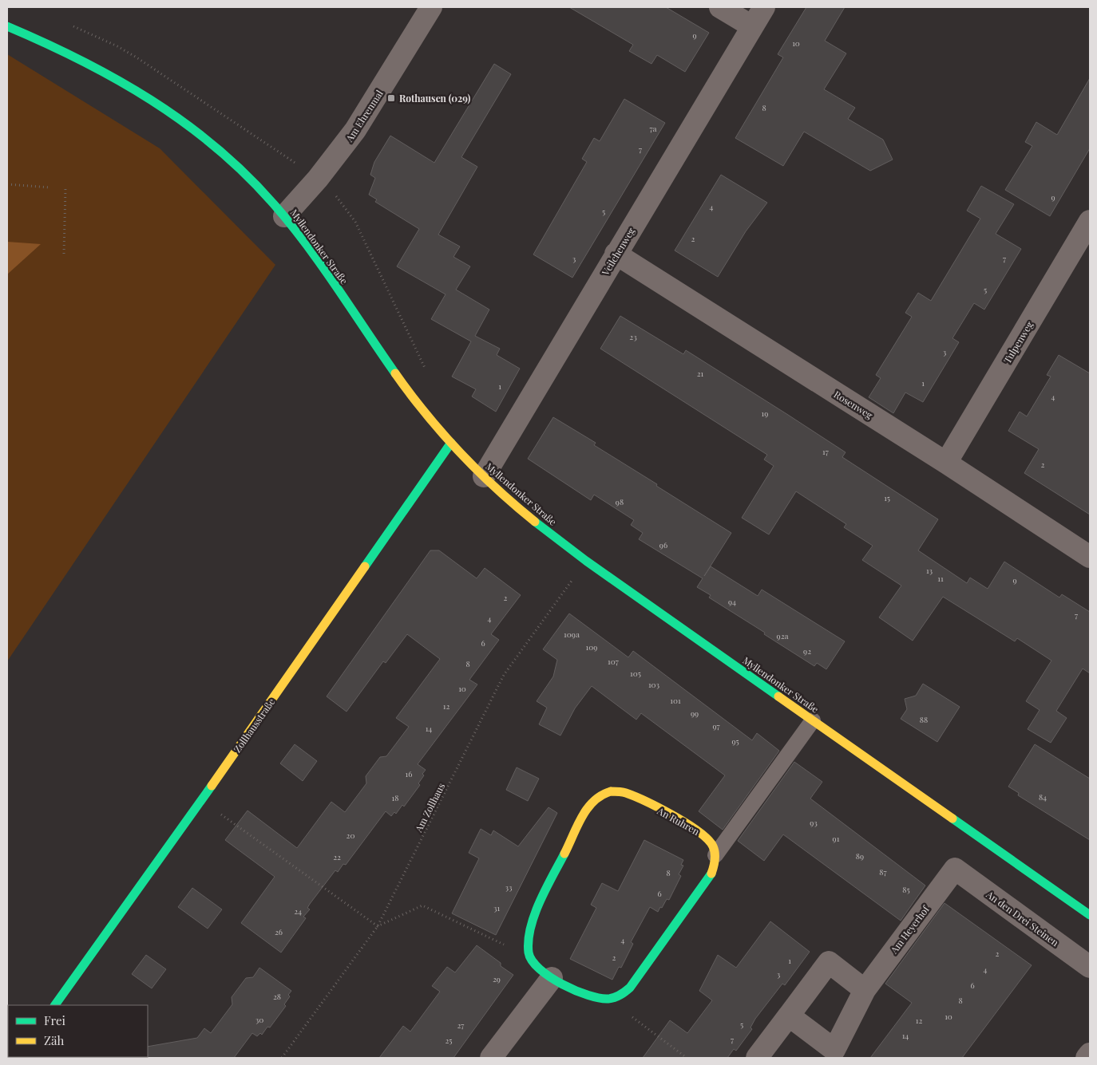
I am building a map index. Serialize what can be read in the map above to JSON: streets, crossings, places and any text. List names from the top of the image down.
{
  "streets": {
    "street": [
      "Am Ehrenmal",
      "Myllendonker Straße",
      "Veilchenweg",
      "Tulpenweg",
      "Rosenweg",
      "Zollhausstraße",
      "An Ruhren",
      "An den Drei Steinen",
      "Am Heyerhof"
    ],
    "path": ["Am Zollhaus"]
  },
  "crossings": [
    ["Am Ehrenmal", "Myllendonker Straße"],
    ["Myllendonker Straße", "Veilchenweg"],
    ["Myllendonker Straße", "Zollhausstraße"],
    ["Myllendonker Straße", "Am Zollhaus"],
    ["Veilchenweg", "Rosenweg"],
    ["Tulpenweg", "Rosenweg"],
    ["An den Drei Steinen", "Am Heyerhof"]
  ],
  "places": {
    "transit": ["Rothausen (029)"]
  },
  "house_numbers": [
    "9",
    "10",
    "8",
    "7a",
    "7",
    "9",
    "4",
    "5",
    "2",
    "3",
    "7",
    "5",
    "23",
    "3",
    "21",
    "1",
    "1",
    "4",
    "19",
    "17",
    "2",
    "15",
    "98",
    "96",
    "13",
    "11",
    "9",
    "2",
    "94",
    "7",
    "4",
    "109a",
    "92a",
    "6",
    "109",
    "92",
    "107",
    "8",
    "105",
    "103",
    "10",
    "101",
    "12",
    "99",
    "88",
    "97",
    "14",
    "95",
    "16",
    "84",
    "18",
    "93",
    "20",
    "91",
    "89",
    "22",
    "87",
    "8",
    "33",
    "85",
    "6",
    "31",
    "24",
    "26",
    "4",
    "2",
    "2",
    "1",
    "4",
    "3",
    "29",
    "6",
    "28",
    "8",
    "10",
    "30",
    "12",
    "5",
    "27",
    "14",
    "7",
    "25"
  ],
  "legend": ["Frei", "Zäh"]
}
